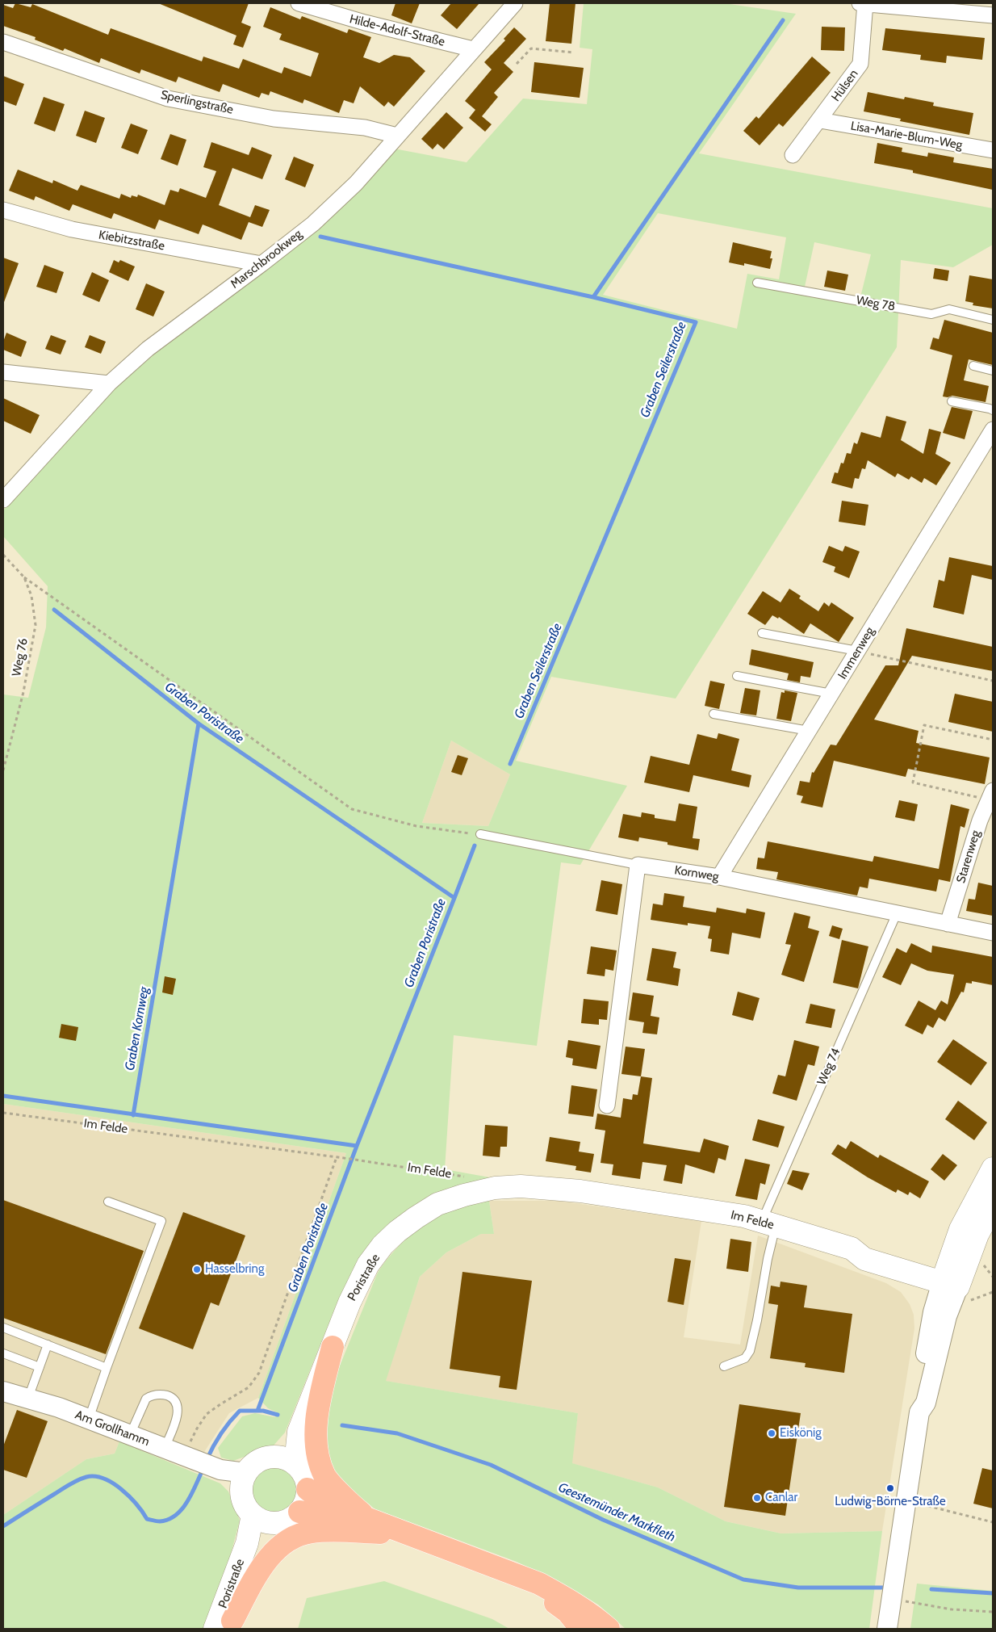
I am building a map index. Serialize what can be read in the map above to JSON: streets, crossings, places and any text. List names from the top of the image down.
{
  "streets": {
    "main road": ["Im Felde", "Poristraße"],
    "street": [
      "Hilde-Adolf-Straße",
      "Hülsen",
      "Sperlingstraße",
      "Lisa-Marie-Blum-Weg",
      "Kiebitzstraße",
      "Marschbrookweg",
      "Immenweg",
      "Starenweg",
      "Kornweg",
      "Am Grollhamm"
    ],
    "lane": ["Weg 78", "Weg 74"],
    "path": ["Weg 76"]
  },
  "crossings": [
    ["Hilde-Adolf-Straße", "Marschbrookweg"],
    ["Hülsen", "Lisa-Marie-Blum-Weg"],
    ["Sperlingstraße", "Marschbrookweg"],
    ["Kiebitzstraße", "Marschbrookweg"],
    ["Immenweg", "Kornweg"],
    ["Starenweg", "Kornweg"],
    ["Kornweg", "Weg 74"],
    ["Weg 74", "Im Felde"],
    ["Im Felde", "Poristraße"],
    ["Poristraße", "Am Grollhamm"]
  ],
  "water": [
    "Graben Seilerstraße",
    "Graben Poristraße",
    "Graben Kornweg",
    "Geestemünder Markfleth"
  ],
  "places": [
    "Hasselbring",
    "Eiskönig",
    "Ludwig-Börne-Straße",
    "Canlar"
  ]
}
